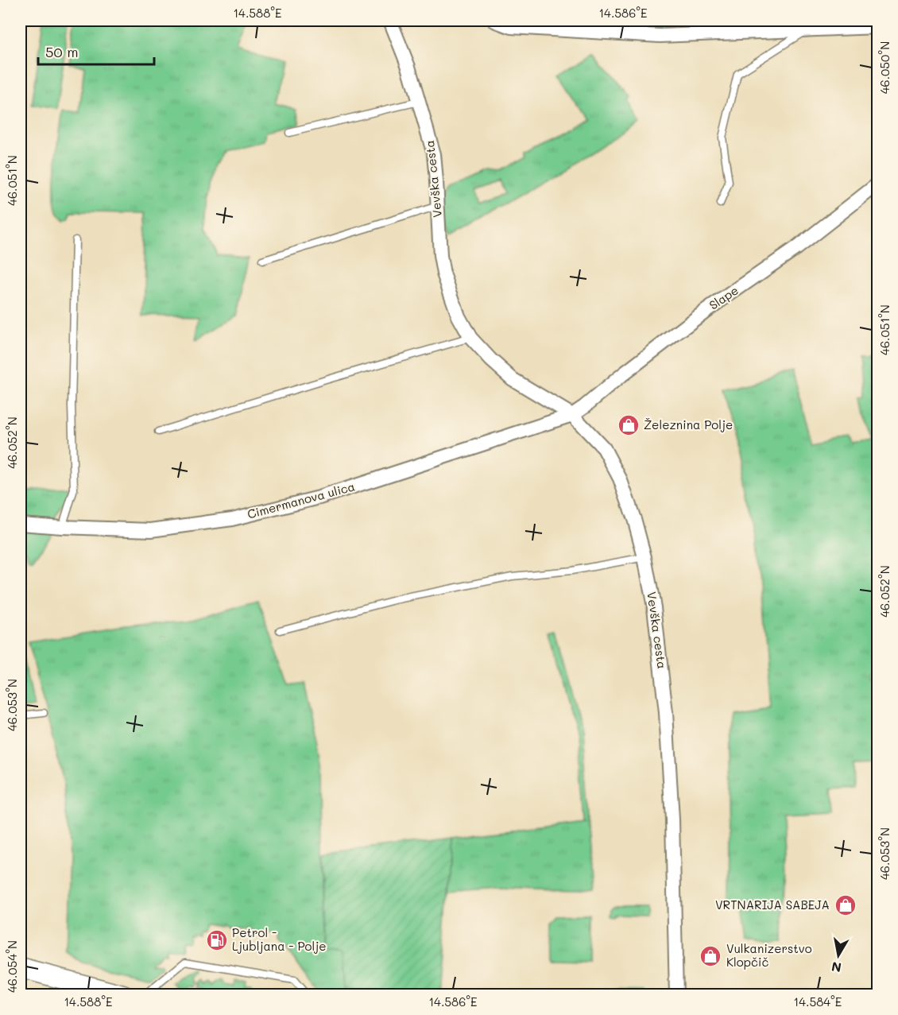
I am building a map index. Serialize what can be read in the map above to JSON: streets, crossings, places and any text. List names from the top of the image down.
{
  "streets": {
    "street": ["Vevška cesta", "Slape", "Cimermanova ulica"]
  },
  "crossings": [
    ["Vevška cesta", "Slape"],
    ["Vevška cesta", "Cimermanova ulica"],
    ["Slape", "Cimermanova ulica"]
  ],
  "places": {
    "shop": ["Železnina Polje", "VRTNARIJA SABEJA", "Vulkanizerstvo Klopčič"],
    "fuel station": ["Petrol - Ljubljana - Polje"]
  },
  "scale_bar": "50 m",
  "north": "bottom",
  "coordinates": [
    "14.588°E",
    "14.586°E",
    "46.050°N",
    "46.051°N",
    "46.052°N",
    "46.053°N",
    "46.054°N",
    "14.584°E"
  ]
}
